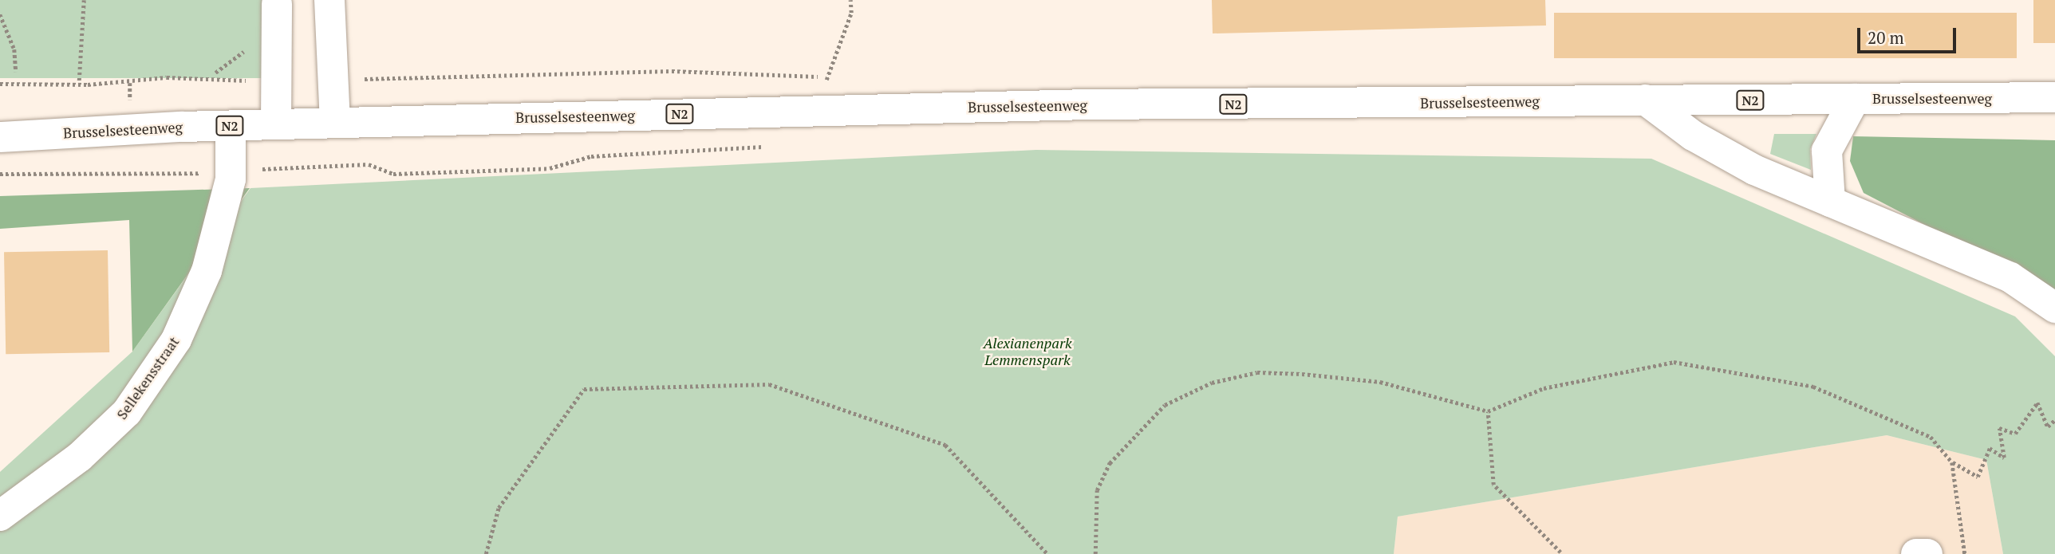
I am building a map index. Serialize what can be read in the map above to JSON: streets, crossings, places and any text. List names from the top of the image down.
{
  "streets": {
    "main road": ["Brusselsesteenweg", "N2", "Sellekensstraat"]
  },
  "crossings": [
    ["Brusselsesteenweg", "Sellekensstraat"]
  ],
  "parks": ["Alexianenpark Lemmenspark"],
  "scale_bar": "20 m"
}
